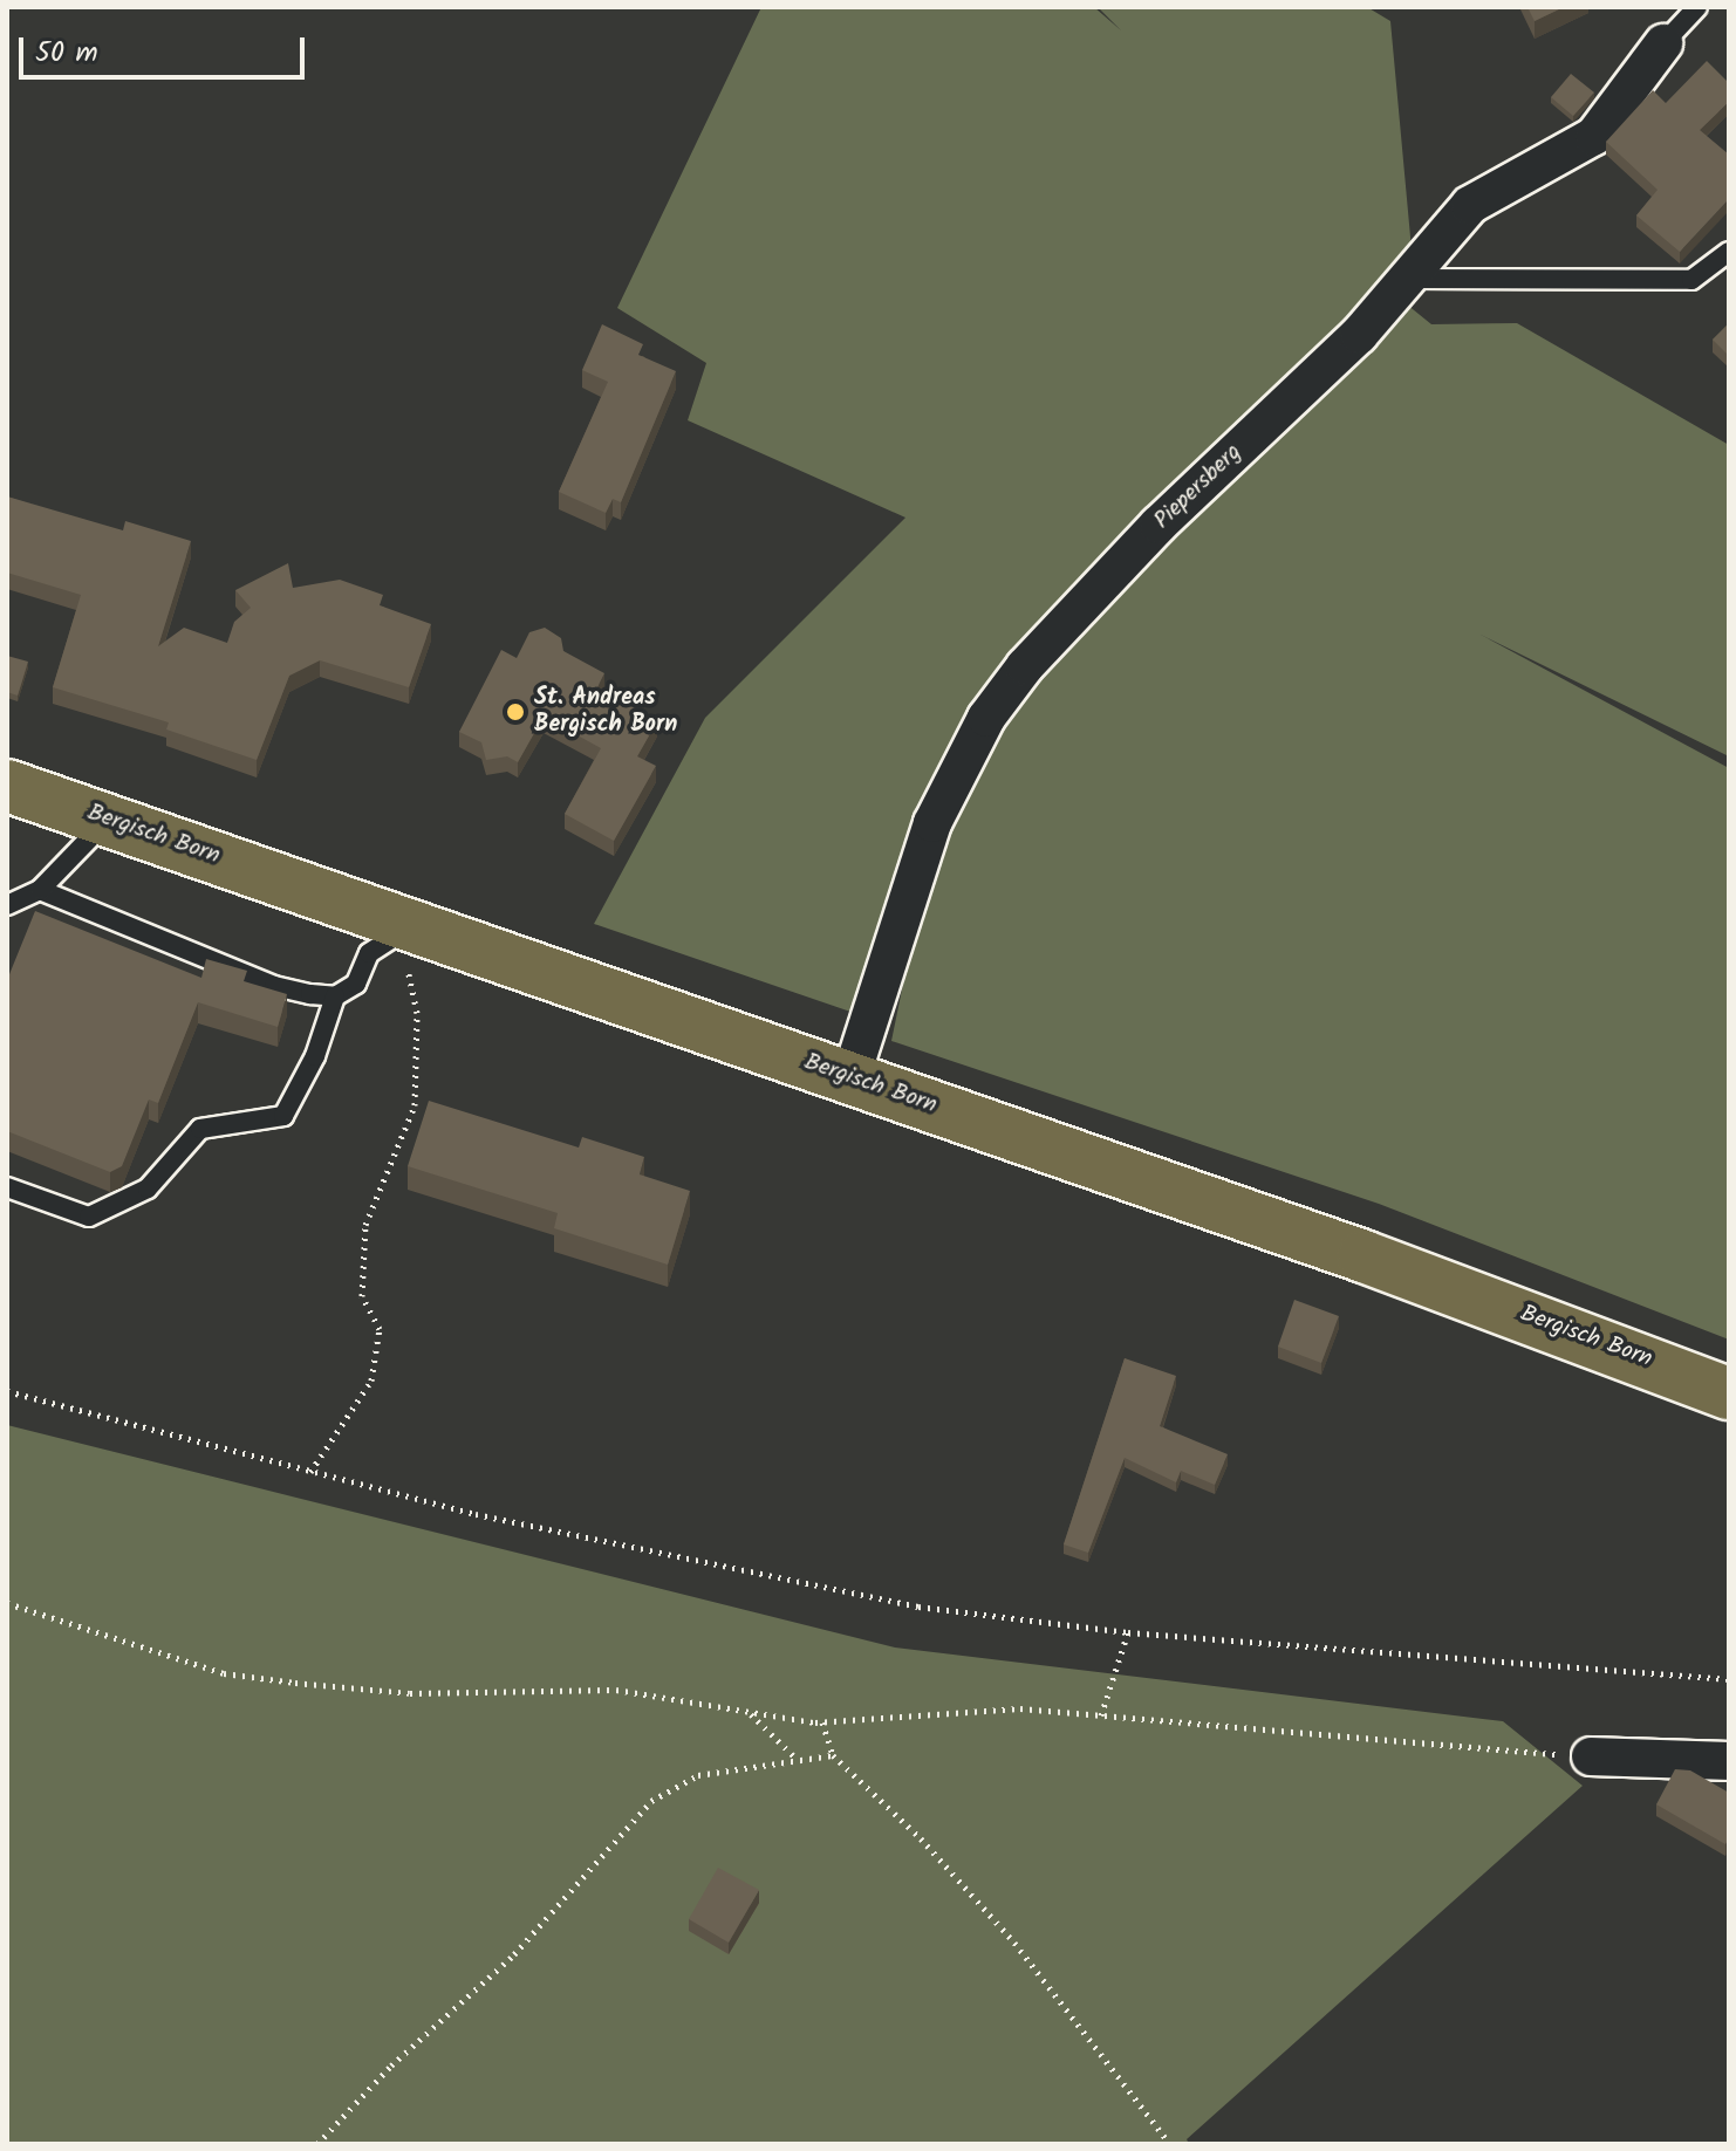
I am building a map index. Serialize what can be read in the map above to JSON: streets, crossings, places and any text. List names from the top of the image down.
{
  "streets": {
    "main road": ["Bergisch Born"],
    "street": ["Piepersberg"]
  },
  "crossings": [
    ["Piepersberg", "Bergisch Born"]
  ],
  "places": ["St. Andreas Bergisch Born"],
  "scale_bar": "50 m"
}
